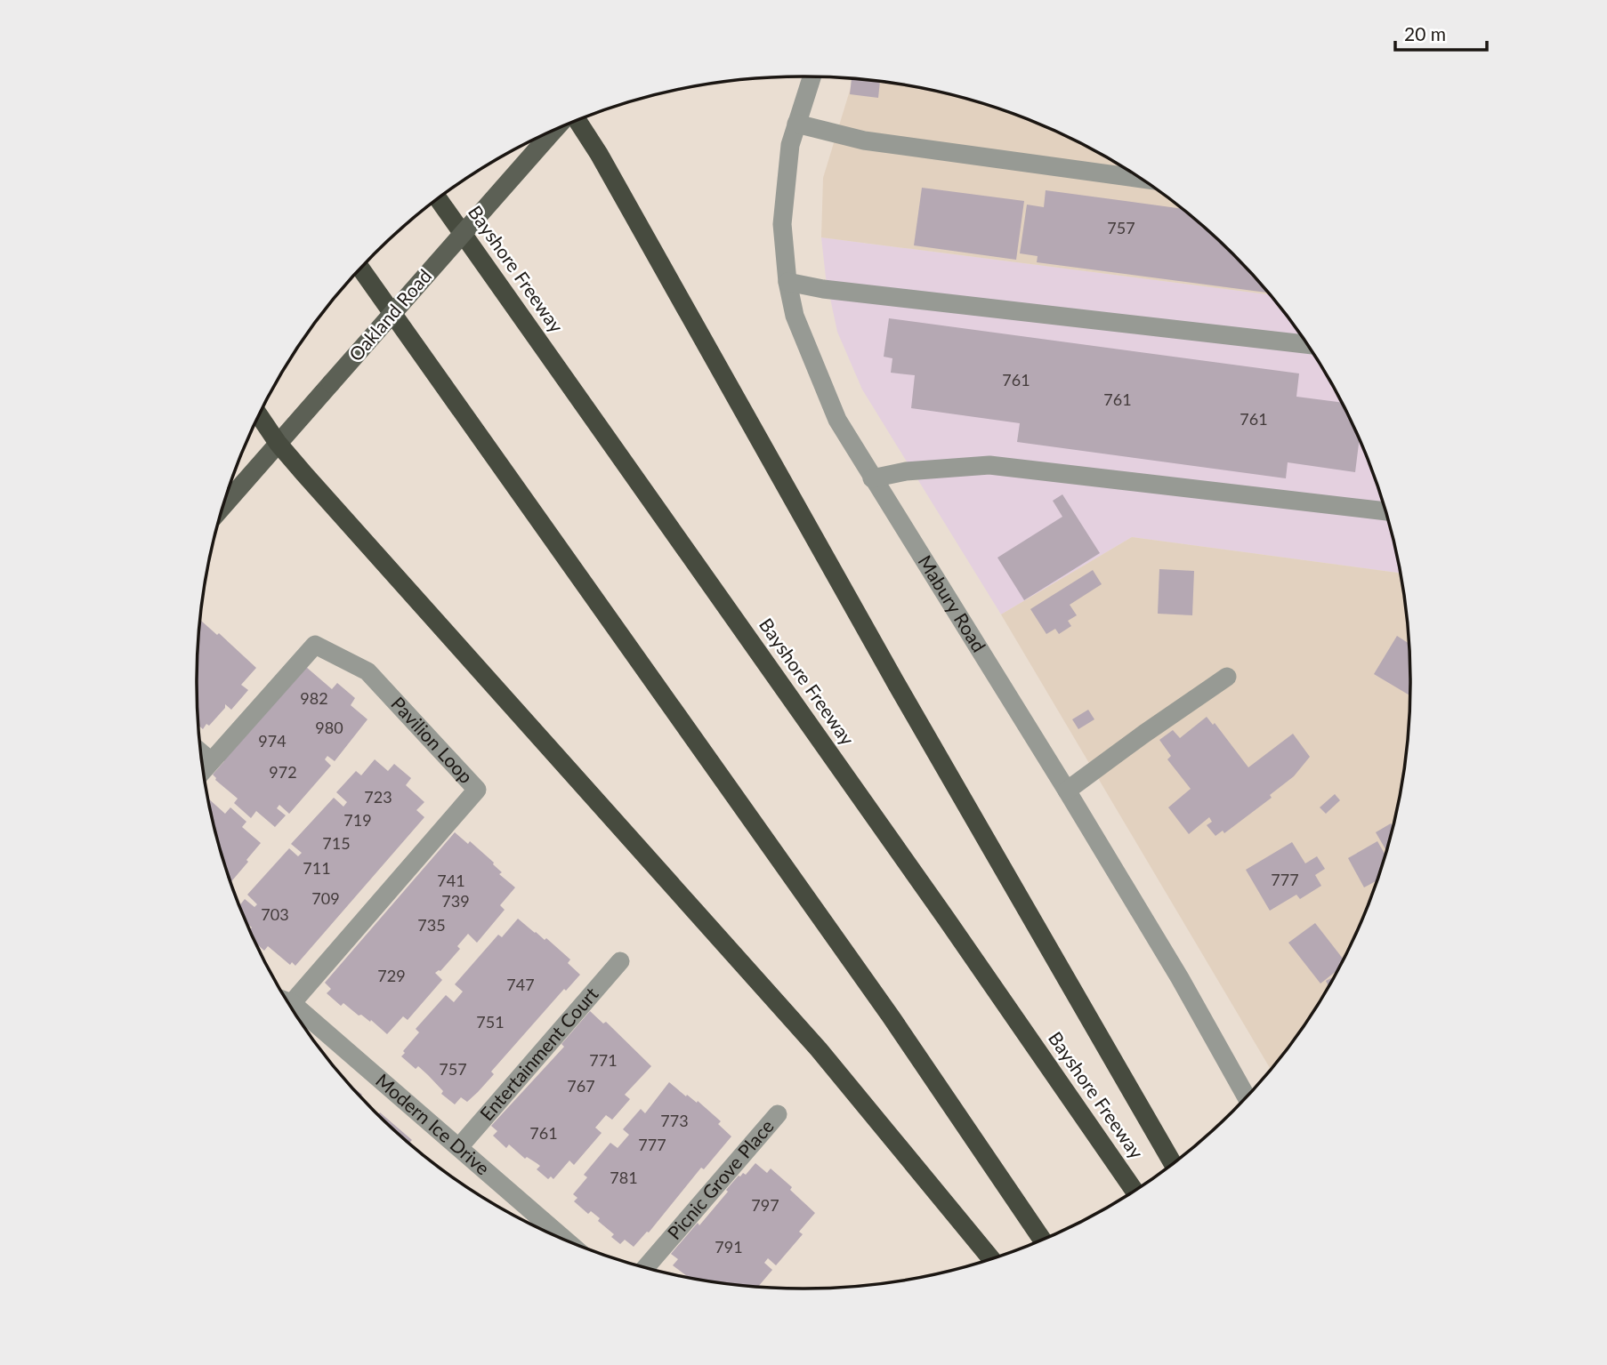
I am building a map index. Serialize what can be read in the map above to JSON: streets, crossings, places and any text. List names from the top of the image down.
{
  "streets": {
    "highway": ["Bayshore Freeway"],
    "main road": ["Oakland Road"],
    "street": [
      "Mabury Road",
      "Pavilion Loop",
      "Entertainment Court",
      "Modern Ice Drive",
      "Picnic Grove Place"
    ]
  },
  "crossings": [
    ["Entertainment Court", "Modern Ice Drive"]
  ],
  "house_numbers": [
    "757",
    "761",
    "761",
    "761",
    "982",
    "980",
    "974",
    "972",
    "723",
    "719",
    "715",
    "711",
    "777",
    "741",
    "709",
    "739",
    "703",
    "735",
    "729",
    "747",
    "751",
    "771",
    "757",
    "767",
    "773",
    "761",
    "777",
    "781",
    "797",
    "791"
  ],
  "scale_bar": "20 m"
}
